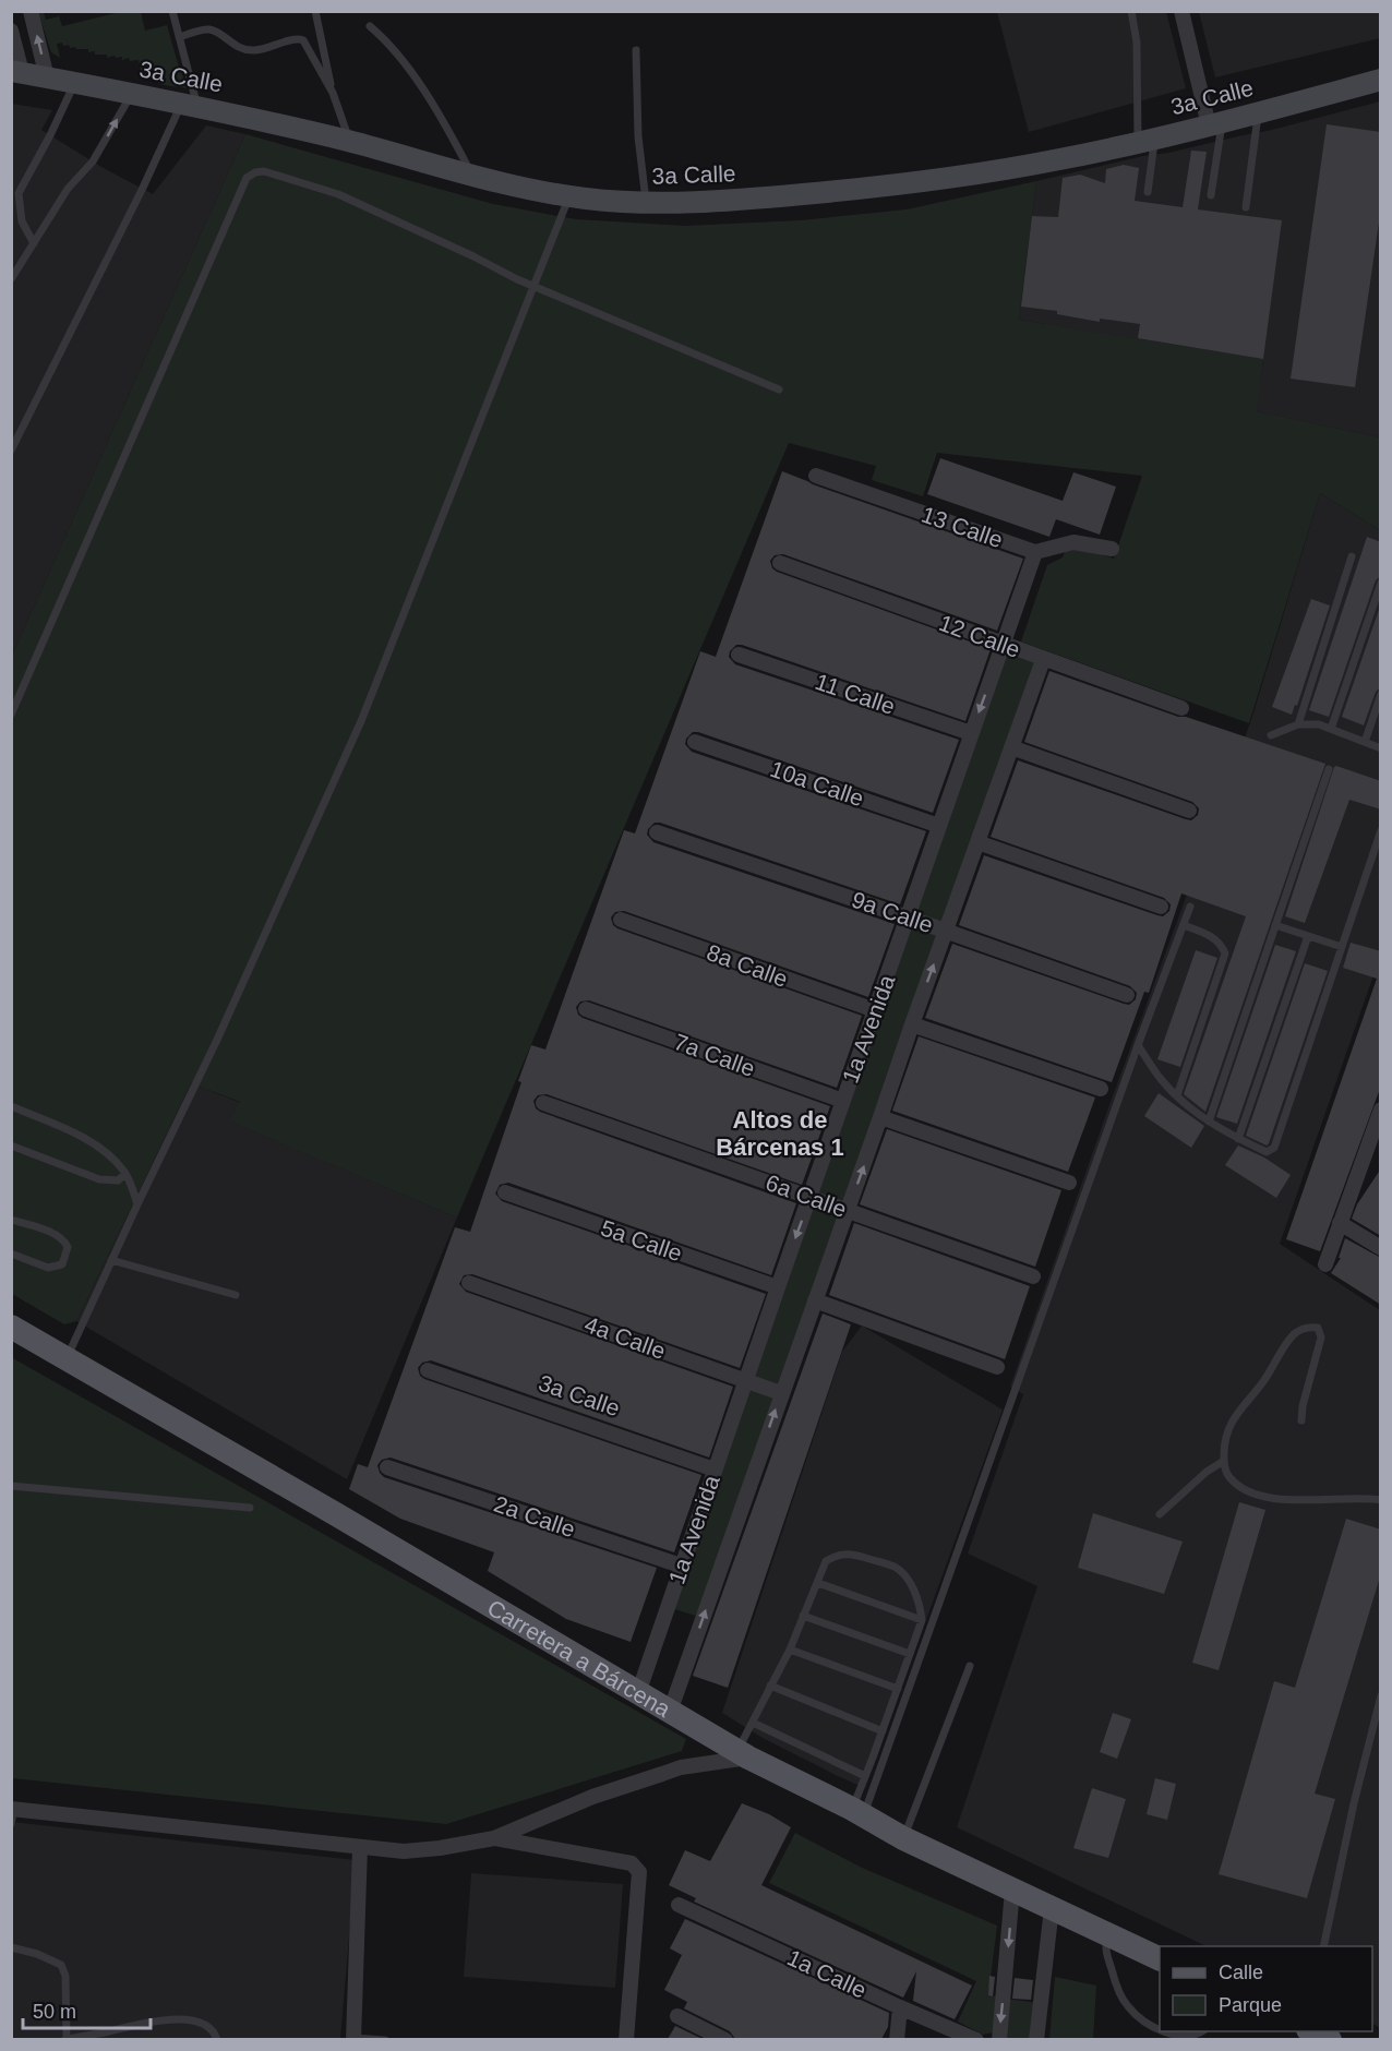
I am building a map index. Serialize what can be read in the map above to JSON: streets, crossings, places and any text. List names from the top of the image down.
{
  "streets": {
    "main road": ["3a Calle", "Carretera a Bárcena"],
    "street": [
      "13 Calle",
      "12 Calle",
      "11 Calle",
      "10a Calle",
      "9a Calle",
      "8a Calle",
      "1a Avenida",
      "7a Calle",
      "6a Calle",
      "5a Calle",
      "4a Calle",
      "2a Calle",
      "1a Calle"
    ]
  },
  "crossings": [
    ["3a Calle", "1a Avenida"],
    ["13 Calle", "1a Avenida"],
    ["12 Calle", "1a Avenida"],
    ["11 Calle", "1a Avenida"],
    ["10a Calle", "1a Avenida"],
    ["9a Calle", "1a Avenida"],
    ["8a Calle", "1a Avenida"],
    ["1a Avenida", "7a Calle"],
    ["1a Avenida", "6a Calle"],
    ["1a Avenida", "5a Calle"],
    ["1a Avenida", "4a Calle"],
    ["1a Avenida", "2a Calle"],
    ["1a Avenida", "Carretera a Bárcena"]
  ],
  "districts": ["Altos de Bárcenas 1"],
  "legend": ["Calle", "Parque"],
  "scale_bar": "50 m"
}
